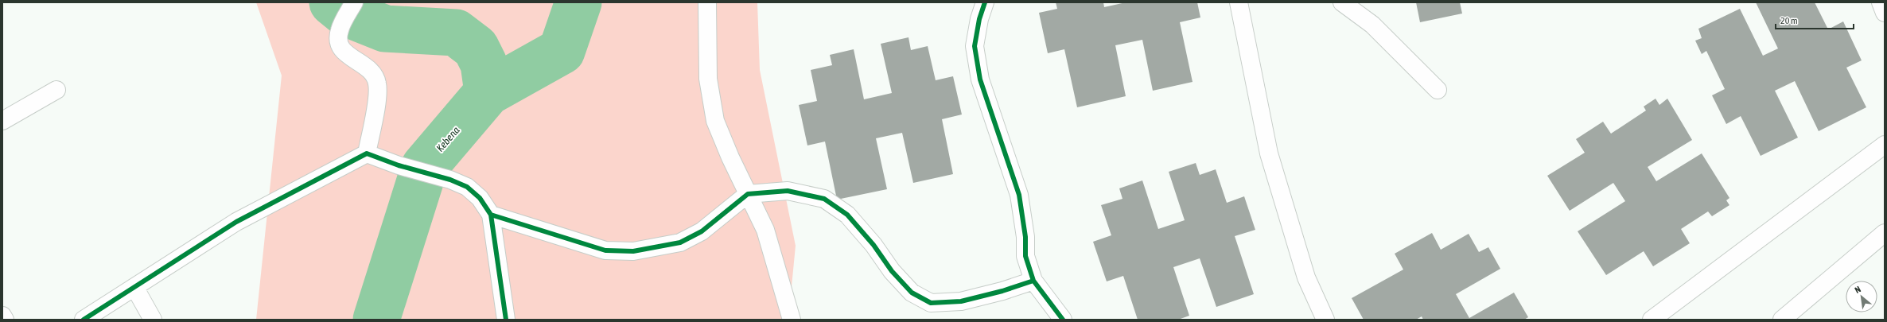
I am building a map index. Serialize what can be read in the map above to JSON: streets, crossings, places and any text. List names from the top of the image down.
{
  "water": ["Kebena"],
  "scale_bar": "20 m",
  "north": "top left"
}
